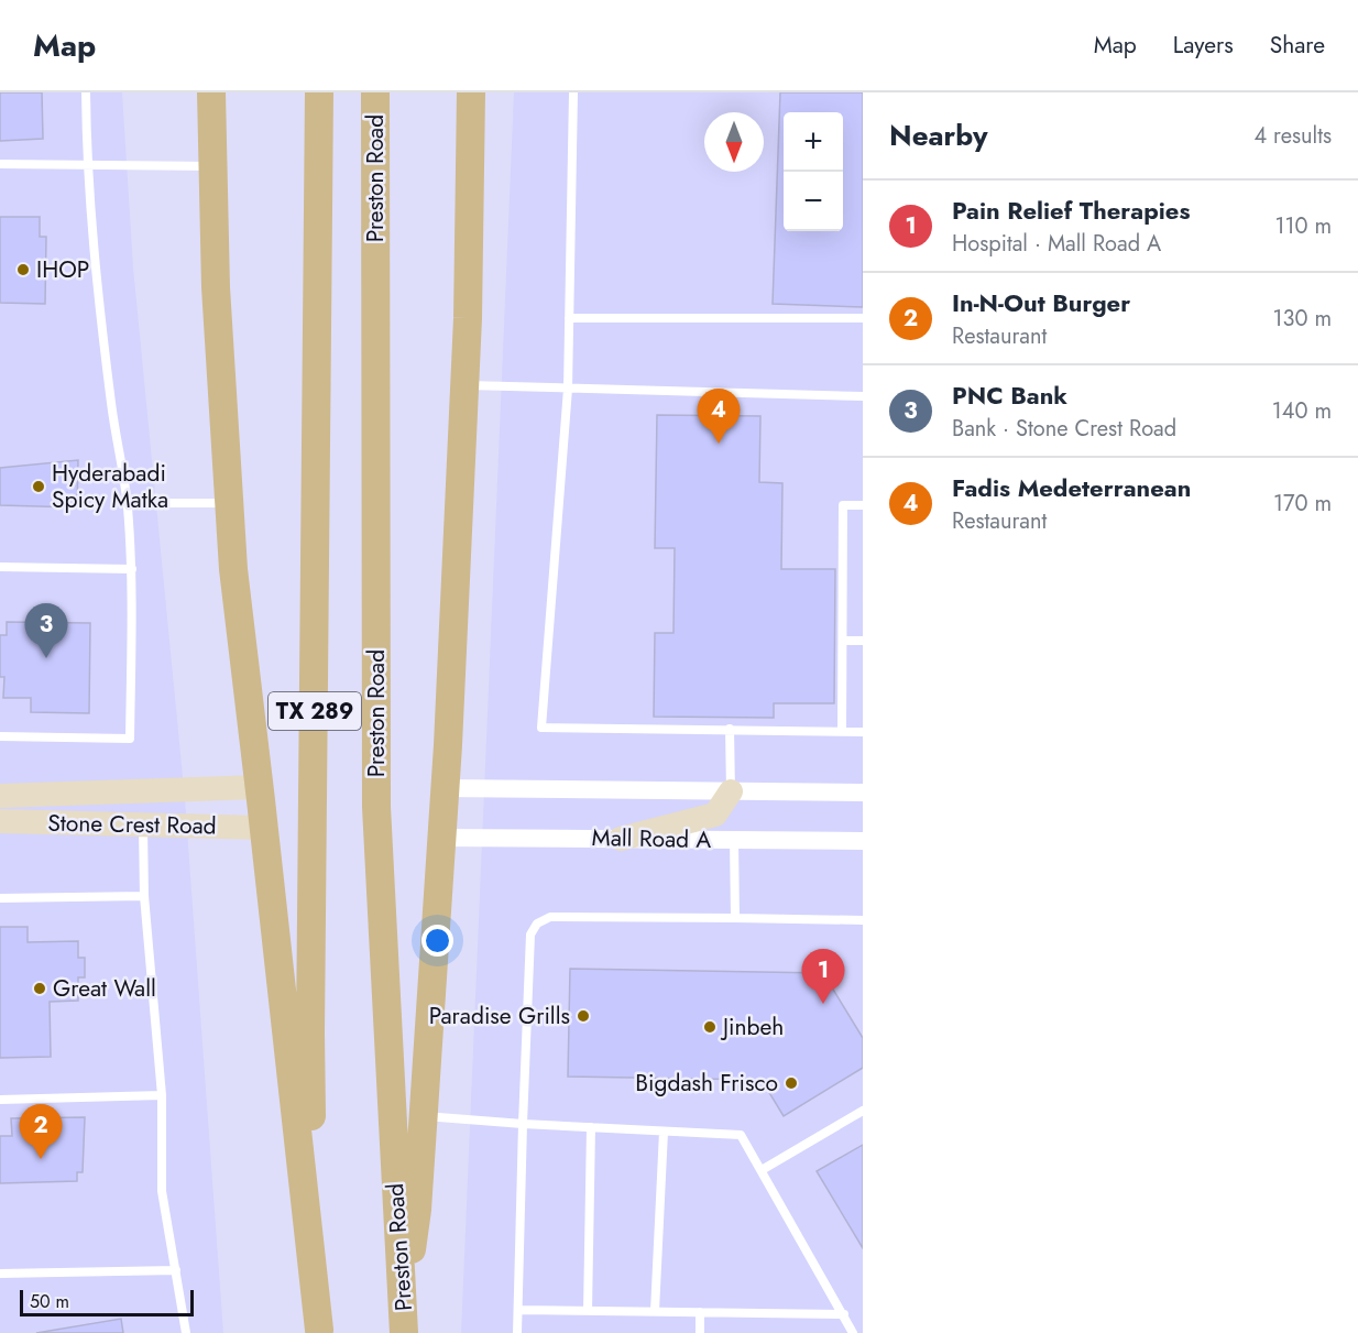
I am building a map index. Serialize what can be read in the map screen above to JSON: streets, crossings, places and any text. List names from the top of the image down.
{
  "streets": {
    "main road": ["Preston Road", "TX 289"],
    "street": ["Stone Crest Road", "Mall Road A"]
  },
  "places": [
    "IHOP",
    "Hyderabadi Spicy Matka",
    "Great Wall",
    "Paradise Grills",
    "Jinbeh",
    "Bigdash Frisco"
  ],
  "scale_bar": "50 m",
  "north": "bottom",
  "page": {
    "header": "Map",
    "nav": ["Map", "Layers", "Share"],
    "heading": ["Nearby", "4 results"],
    "map_buttons": ["+", "−"],
    "list": [
      {
        "mark": "1",
        "name": "Pain Relief Therapies",
        "note": "Hospital · Mall Road A",
        "value": "110 m"
      },
      {
        "mark": "2",
        "name": "In-N-Out Burger",
        "note": "Restaurant",
        "value": "130 m"
      },
      {
        "mark": "3",
        "name": "PNC Bank",
        "note": "Bank · Stone Crest Road",
        "value": "140 m"
      },
      {
        "mark": "4",
        "name": "Fadis Medeterranean",
        "note": "Restaurant",
        "value": "170 m"
      }
    ],
    "pins": [
      "4",
      "3",
      "1",
      "2"
    ],
    "scale": "50 m"
  }
}
